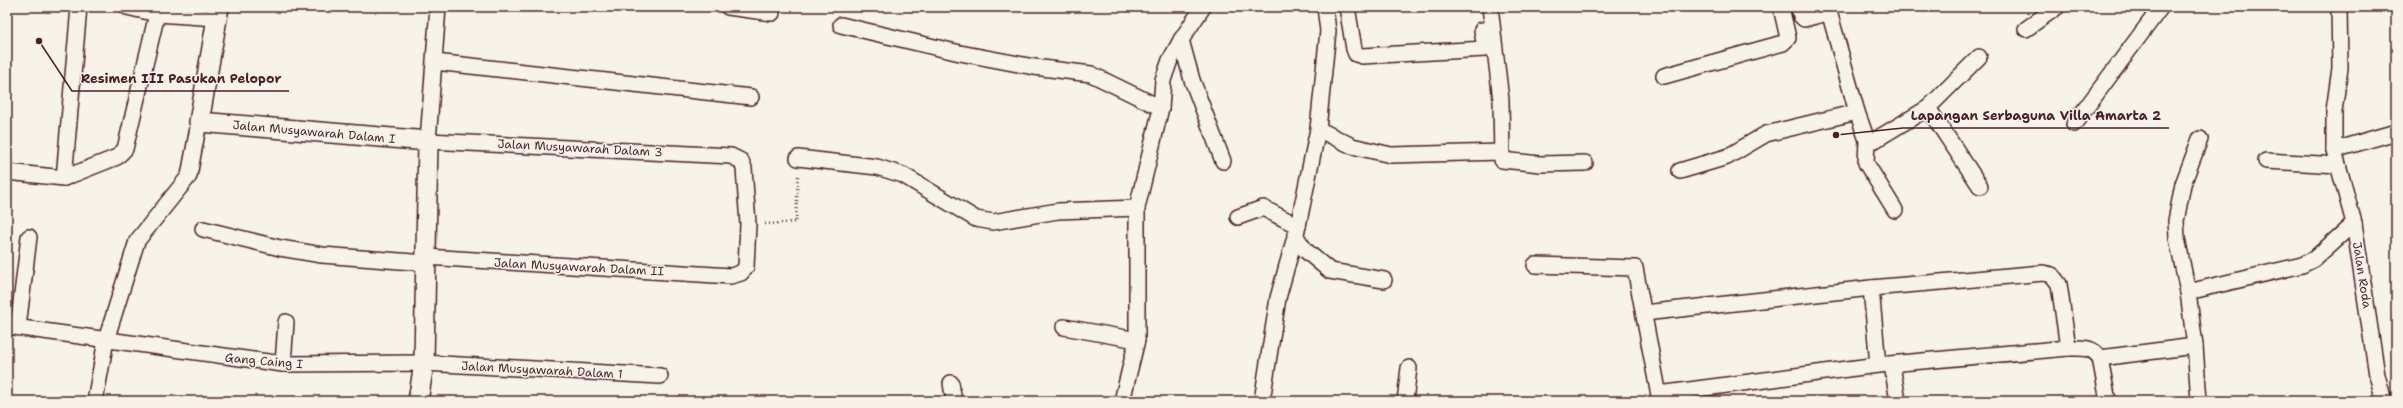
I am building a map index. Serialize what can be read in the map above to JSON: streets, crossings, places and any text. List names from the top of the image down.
{
  "streets": {
    "street": [
      "Jalan Musyawarah Dalam I",
      "Jalan Musyawarah Dalam 3",
      "Jalan Musyawarah Dalam II",
      "Jalan Roda",
      "Gang Caing I",
      "Jalan Musyawarah Dalam 1"
    ]
  },
  "crossings": [
    ["Jalan Musyawarah Dalam I", "Jalan Musyawarah Dalam 3"],
    ["Jalan Musyawarah Dalam 3", "Jalan Musyawarah Dalam II"],
    ["Gang Caing I", "Jalan Musyawarah Dalam 1"]
  ],
  "places": ["Resimen III Pasukan Pelopor", "Lapangan Serbaguna Villa Amarta 2"]
}
